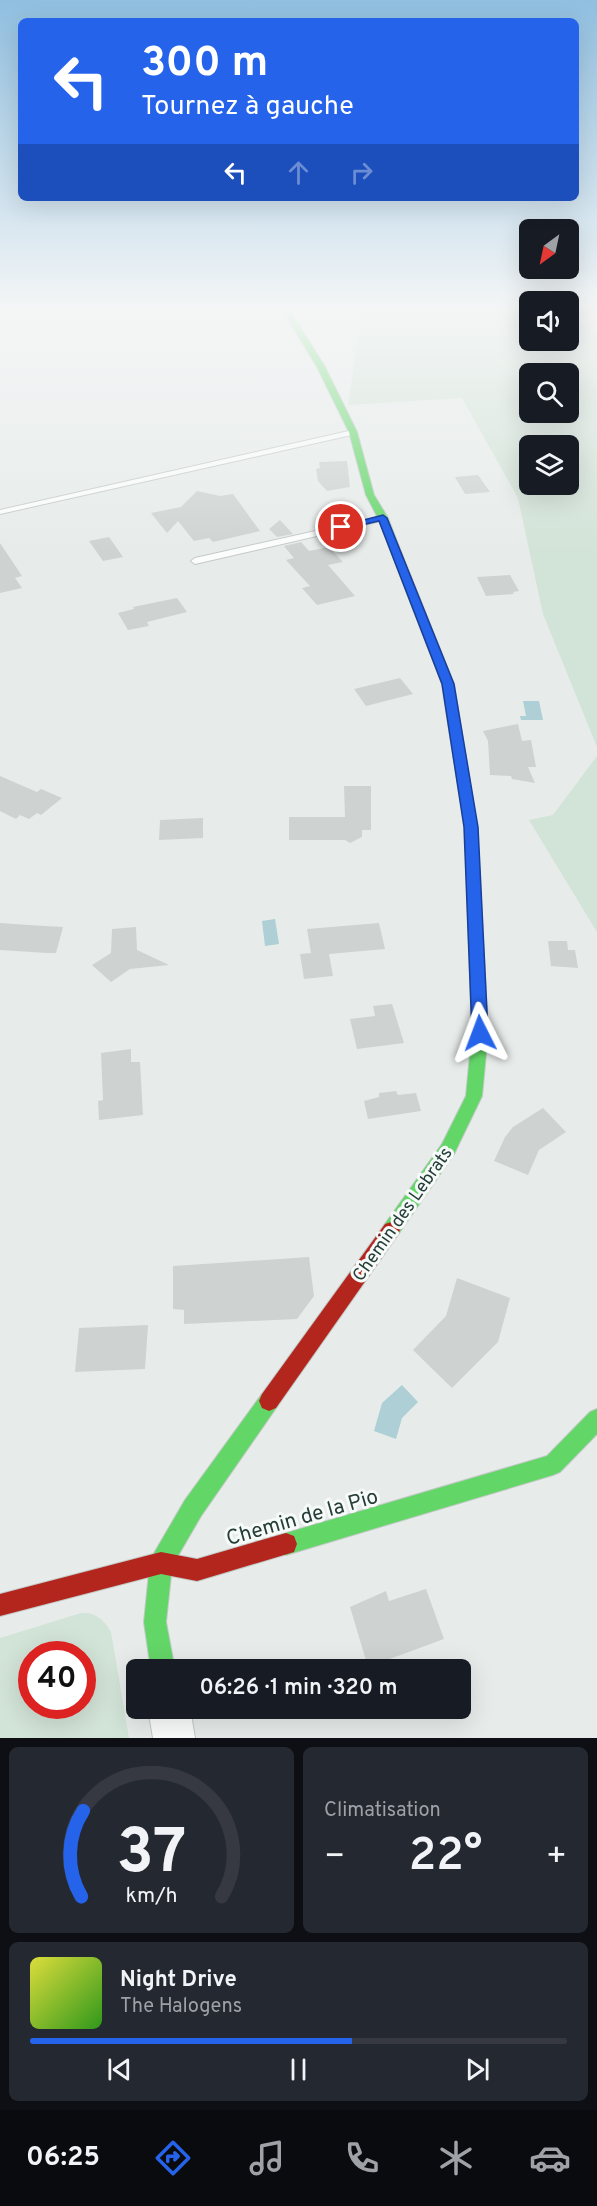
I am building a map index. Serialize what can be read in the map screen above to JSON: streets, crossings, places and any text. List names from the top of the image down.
{
  "streets": {
    "street": ["Chemin des Lebrats", "Chemin de la Pio"]
  },
  "crossings": [
    ["Chemin des Lebrats", "Chemin de la Pio"]
  ],
  "north": "bottom left",
  "page": {
    "turn": ["300 m", "Tournez à gauche"],
    "limit": "40",
    "trip": "06:26 · 1 min · 320 m",
    "tile": "Climatisation",
    "heat": ["−", "22°", "+"],
    "song": ["Night Drive", "The Halogens"],
    "tabs": "06:25",
    "gauge": ["37", "km/h"]
  }
}
